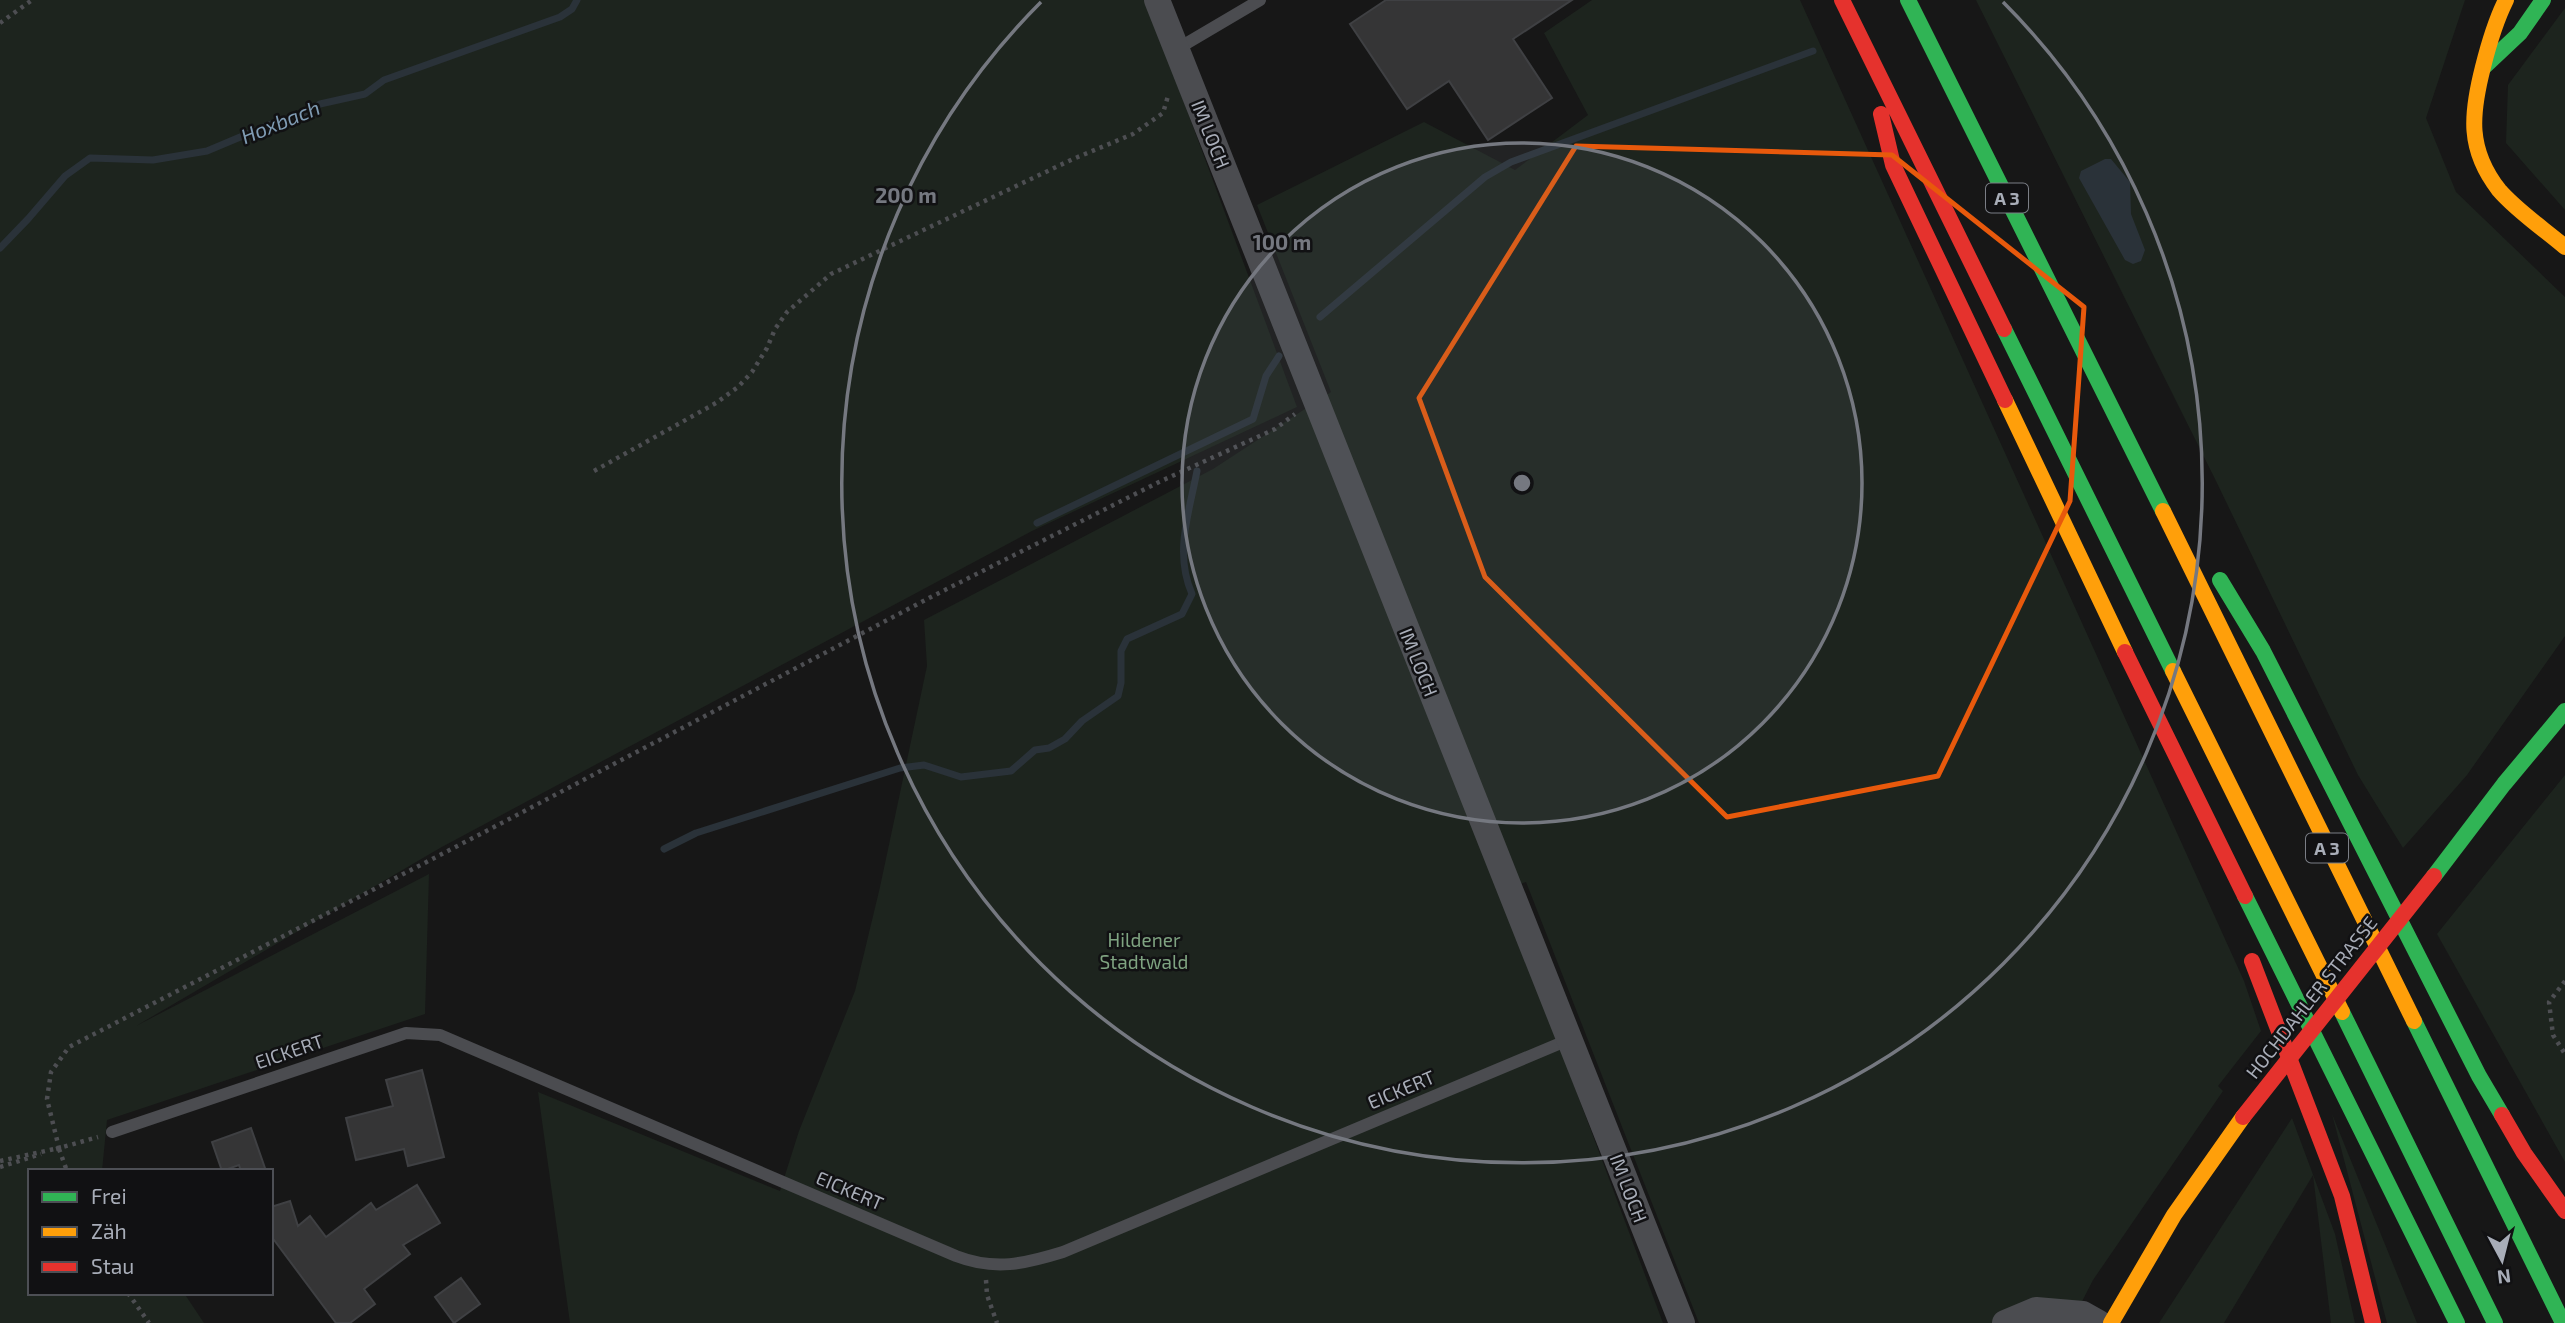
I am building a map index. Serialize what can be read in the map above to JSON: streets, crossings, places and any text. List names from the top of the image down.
{
  "streets": {
    "main road": ["A 3", "HOCHDAHLER STRASSE"],
    "street": ["IM LOCH"],
    "lane": ["EICKERT"]
  },
  "crossings": [
    ["IM LOCH", "EICKERT"]
  ],
  "water": ["Hoxbach"],
  "parks": ["Hildener Stadtwald"],
  "legend": ["Frei", "Zäh", "Stau"],
  "north": "bottom",
  "rings": ["200 m", "100 m"]
}
